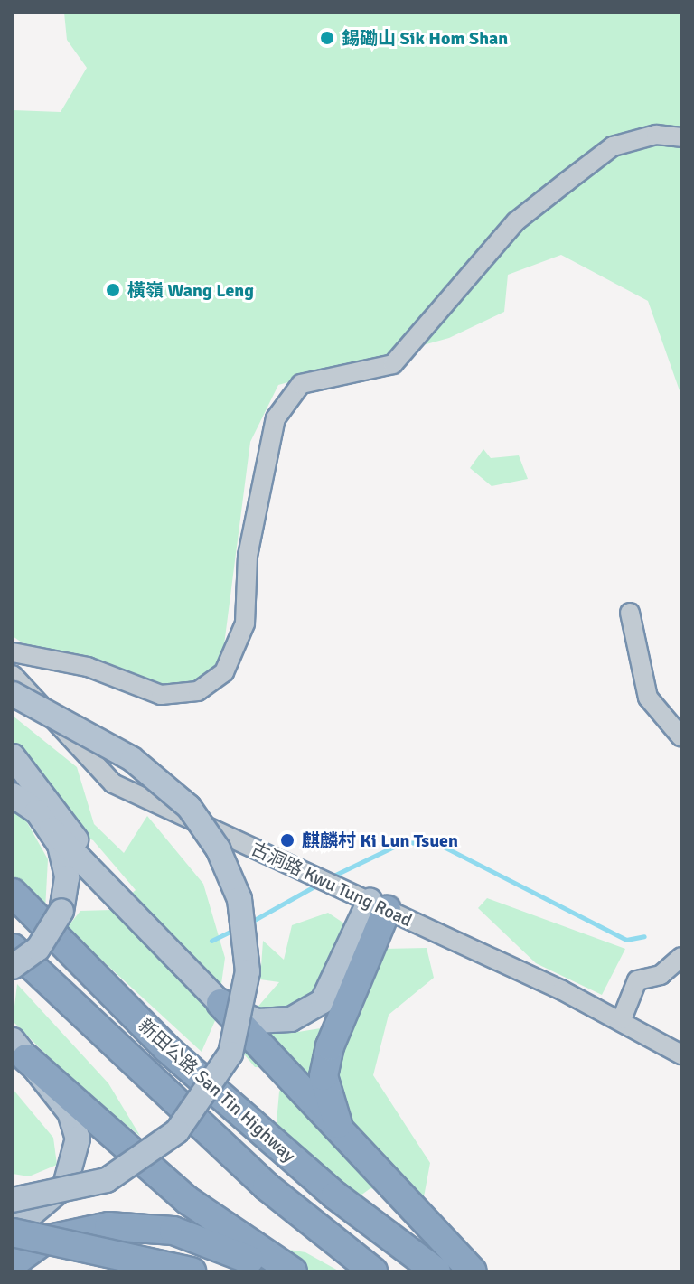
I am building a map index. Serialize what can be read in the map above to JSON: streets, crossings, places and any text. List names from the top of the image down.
{
  "streets": {
    "highway": ["新田公路 San Tin Highway"],
    "street": ["古洞路 Kwu Tung Road"]
  },
  "places": ["錫磡山 Sik Hom Shan", "橫嶺 Wang Leng", "麒麟村 Ki Lun Tsuen"]
}
